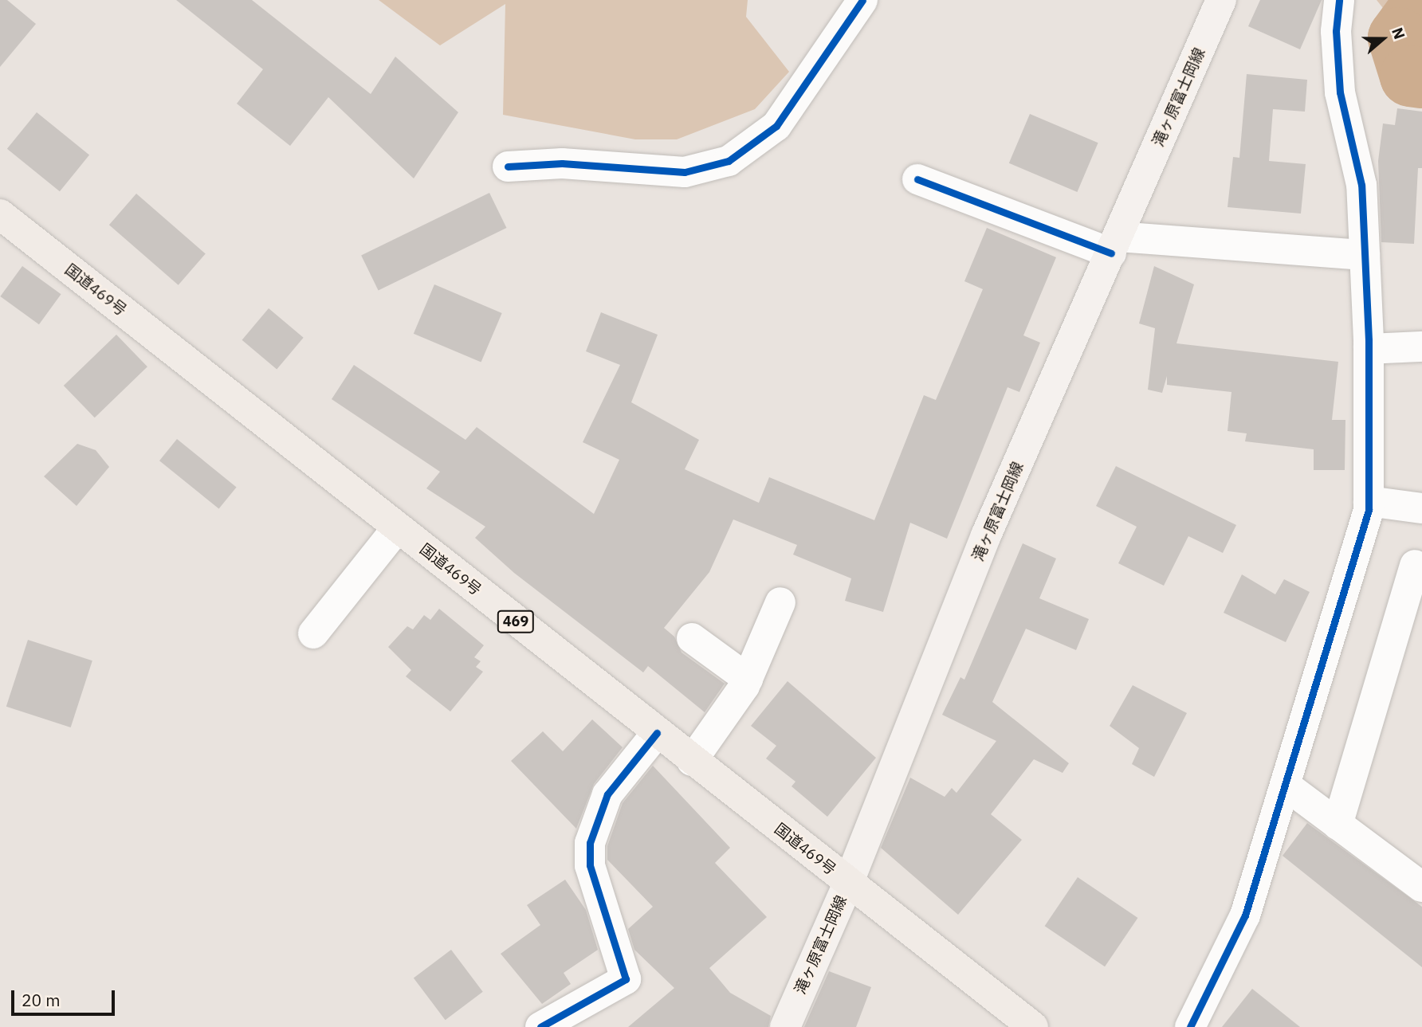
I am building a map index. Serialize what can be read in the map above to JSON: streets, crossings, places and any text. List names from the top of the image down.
{
  "streets": {
    "highway": ["国道469号", "469"],
    "main road": ["滝ヶ原富士岡線"]
  },
  "crossings": [
    ["滝ヶ原富士岡線", "国道469号"]
  ],
  "scale_bar": "20 m",
  "north": "right"
}
